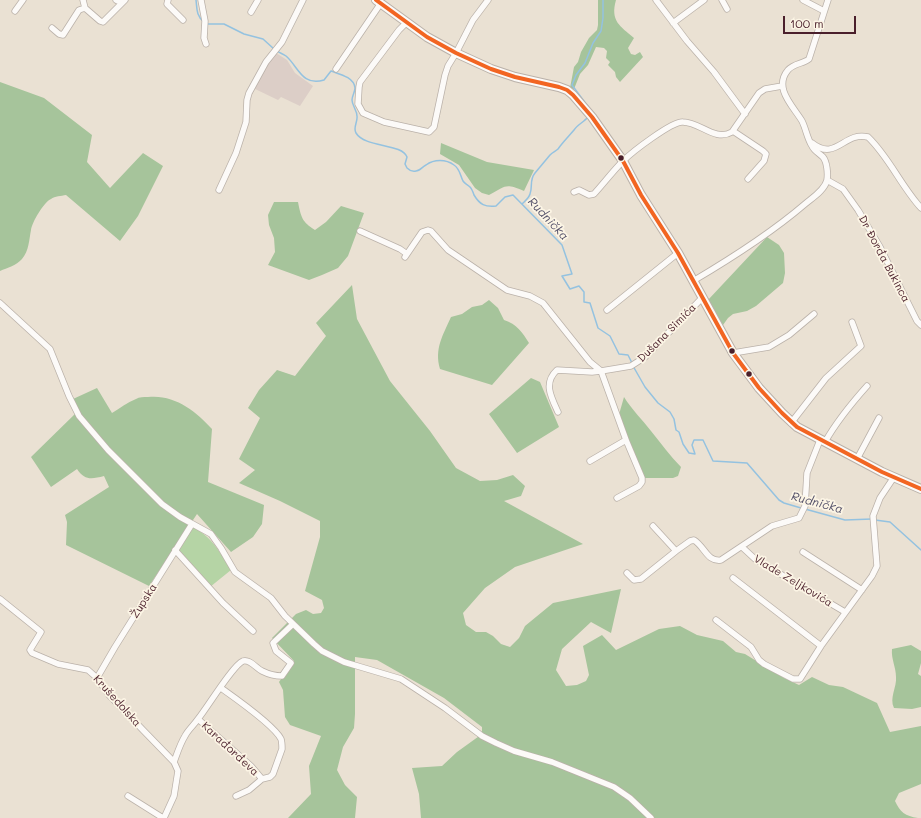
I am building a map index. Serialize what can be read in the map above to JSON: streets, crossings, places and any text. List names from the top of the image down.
{
  "streets": {
    "street": [
      "Dr Đorđa Bukinca",
      "Dušana Simića",
      "Vlade Zeljkovića",
      "Župska",
      "Krušedolska",
      "Karađorđeva"
    ]
  },
  "crossings": [
    ["Župska", "Krušedolska"],
    ["Krušedolska", "Karađorđeva"]
  ],
  "water": ["Rudnička"],
  "scale_bar": "100 m"
}
